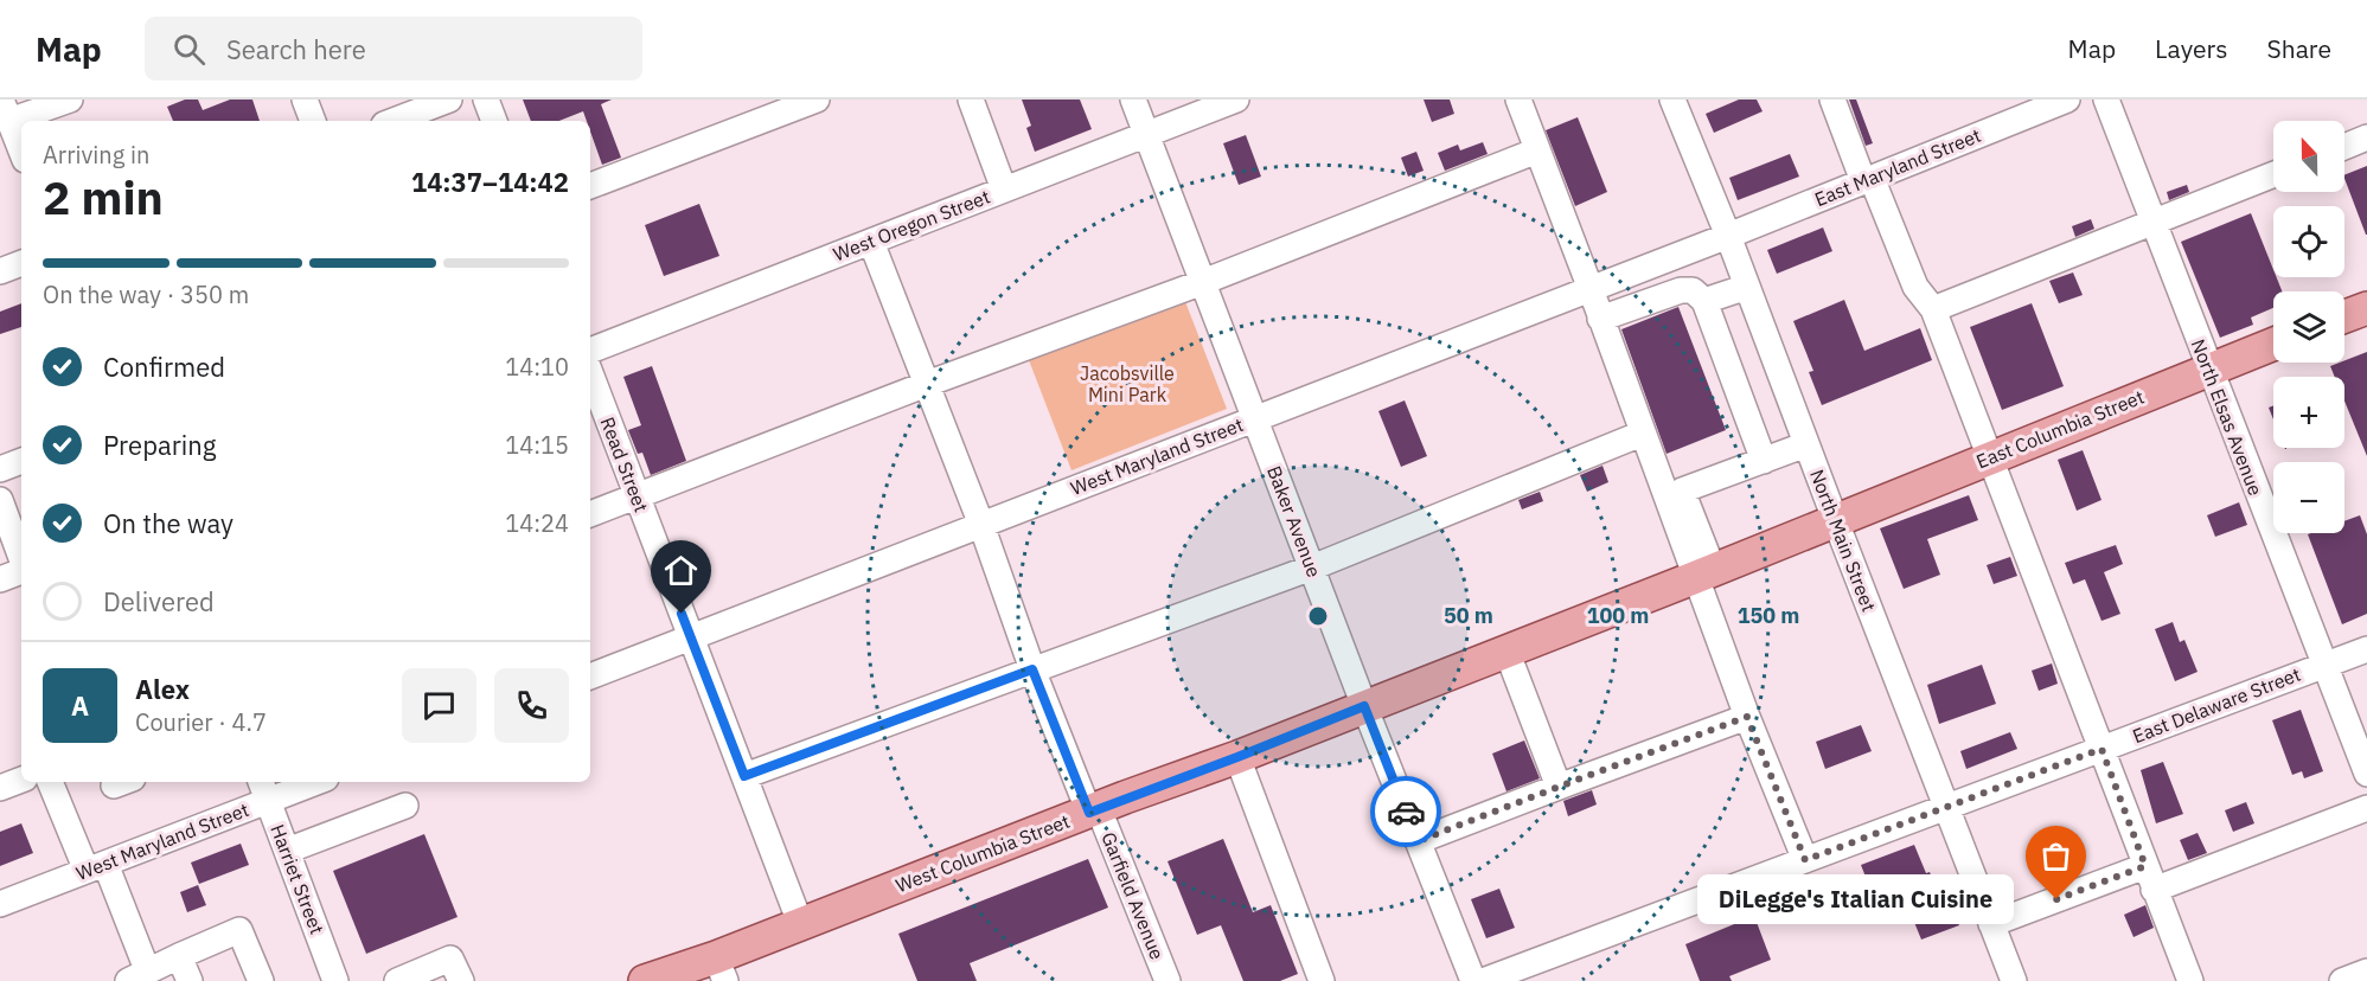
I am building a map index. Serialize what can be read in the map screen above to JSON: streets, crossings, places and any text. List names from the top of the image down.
{
  "streets": {
    "main road": ["East Columbia Street", "West Columbia Street"],
    "street": [
      "East Maryland Street",
      "West Oregon Street",
      "North Elsas Avenue",
      "West Maryland Street",
      "Read Street",
      "Baker Avenue",
      "North Main Street",
      "East Delaware Street",
      "Harriet Street",
      "Garfield Avenue"
    ]
  },
  "crossings": [
    ["East Maryland Street", "West Maryland Street"],
    ["East Maryland Street", "North Main Street"],
    ["West Oregon Street", "Baker Avenue"],
    ["West Oregon Street", "Garfield Avenue"],
    ["North Elsas Avenue", "East Columbia Street"],
    ["North Elsas Avenue", "East Delaware Street"],
    ["East Columbia Street", "North Main Street"],
    ["East Columbia Street", "West Columbia Street"],
    ["West Maryland Street", "Read Street"],
    ["West Maryland Street", "Baker Avenue"],
    ["West Maryland Street", "North Main Street"],
    ["West Maryland Street", "Harriet Street"],
    ["West Maryland Street", "Garfield Avenue"],
    ["Read Street", "West Columbia Street"],
    ["Baker Avenue", "West Columbia Street"],
    ["North Main Street", "East Delaware Street"],
    ["North Main Street", "West Columbia Street"],
    ["West Columbia Street", "Garfield Avenue"]
  ],
  "parks": ["Jacobsville Mini Park"],
  "places": ["DiLegge's Italian Cuisine"],
  "north": "top",
  "page": {
    "header": "Map",
    "search": "Search here",
    "nav": ["Map", "Layers", "Share"],
    "map_buttons": ["+", "−"],
    "heading": ["2 min", "Arriving in", "14:37–14:42"],
    "panel": ["Alex", "Courier · 4.7"],
    "bar": "On the way · 350 m",
    "list": [
      ["Confirmed", "14:10"],
      ["Preparing", "14:15"],
      ["On the way", "14:24"],
      "Delivered"
    ],
    "round": "A",
    "bubble": "DiLegge's Italian Cuisine"
  },
  "rings": ["50 m", "100 m", "150 m"]
}
